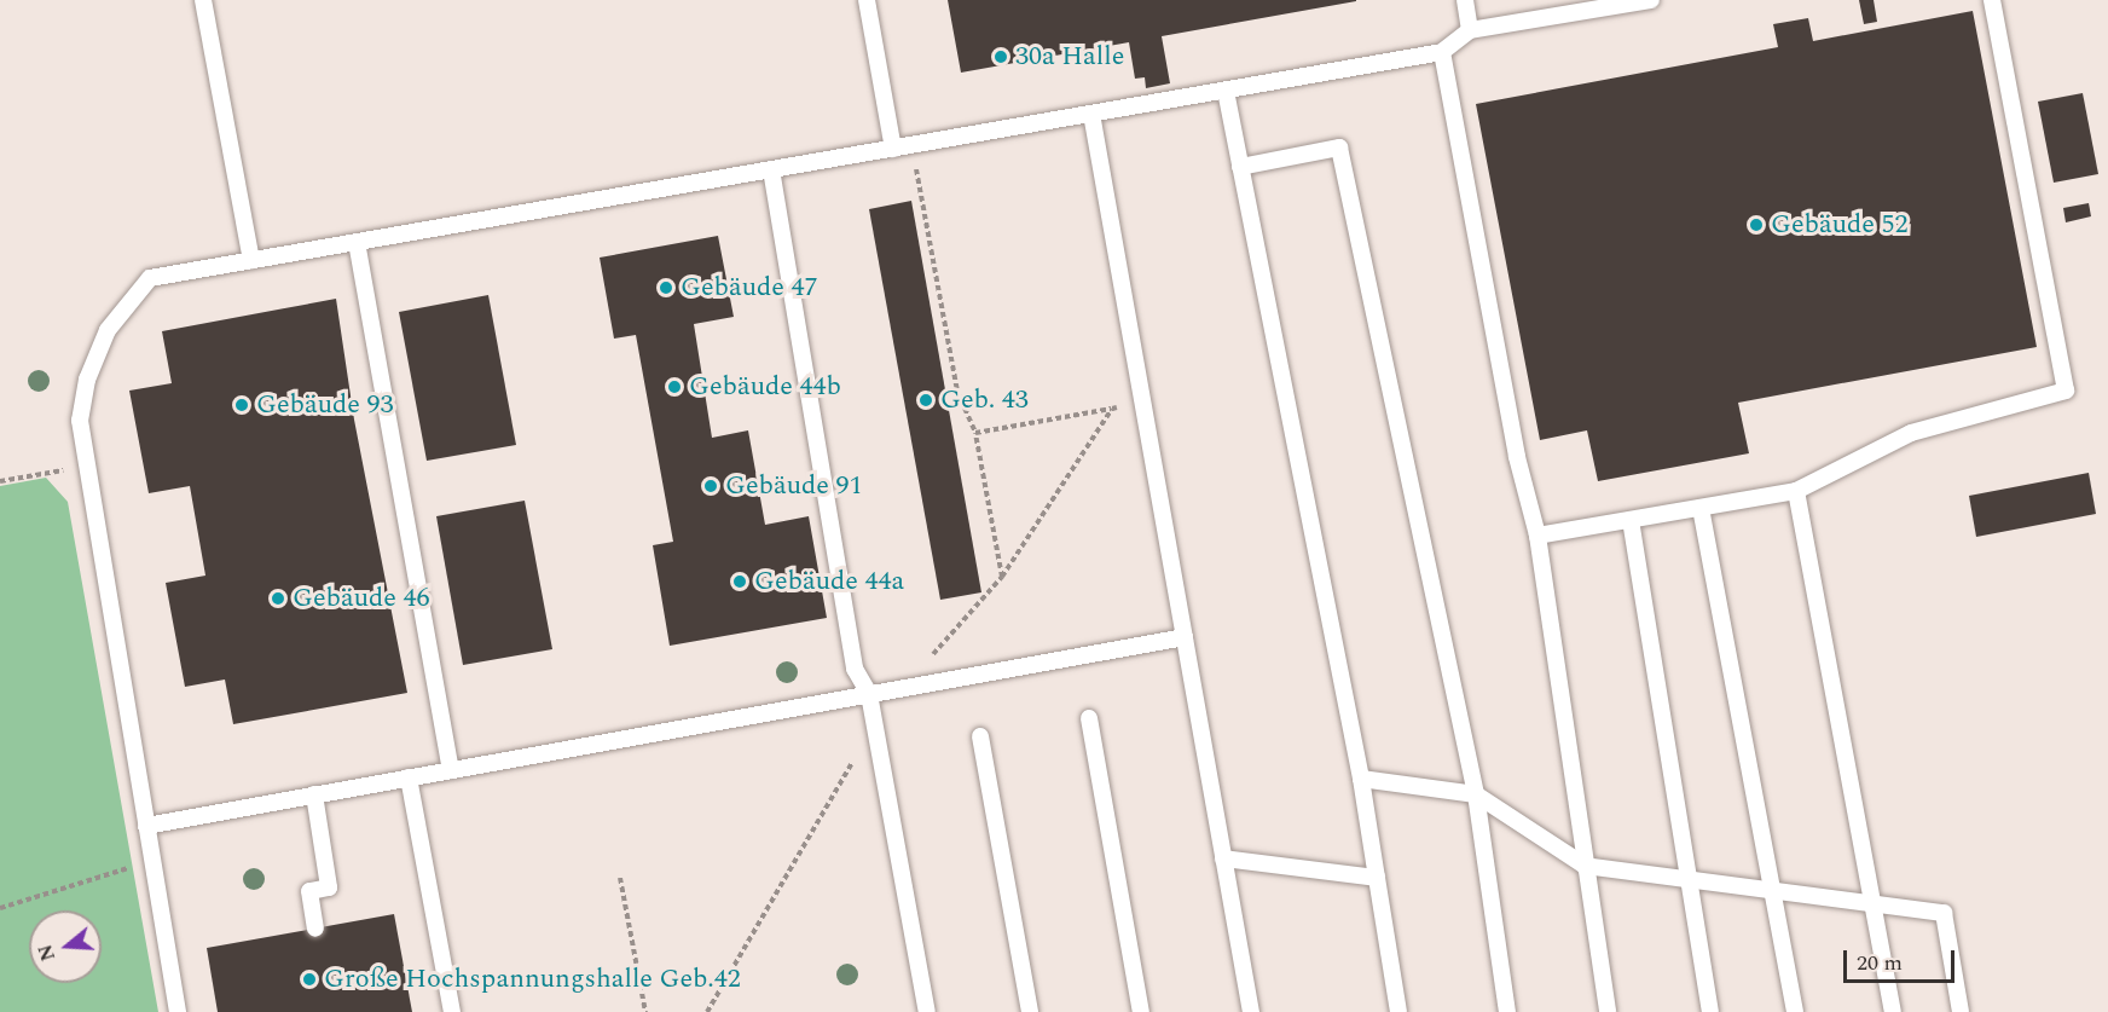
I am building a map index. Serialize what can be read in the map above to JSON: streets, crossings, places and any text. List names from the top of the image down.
{
  "places": [
    "30a Halle",
    "Gebäude 52",
    "Gebäude 47",
    "Gebäude 44b",
    "Geb. 43",
    "Gebäude 93",
    "Gebäude 91",
    "Gebäude 44a",
    "Gebäude 46",
    "Große Hochspannungshalle Geb.42"
  ],
  "scale_bar": "20 m",
  "north": "left"
}
